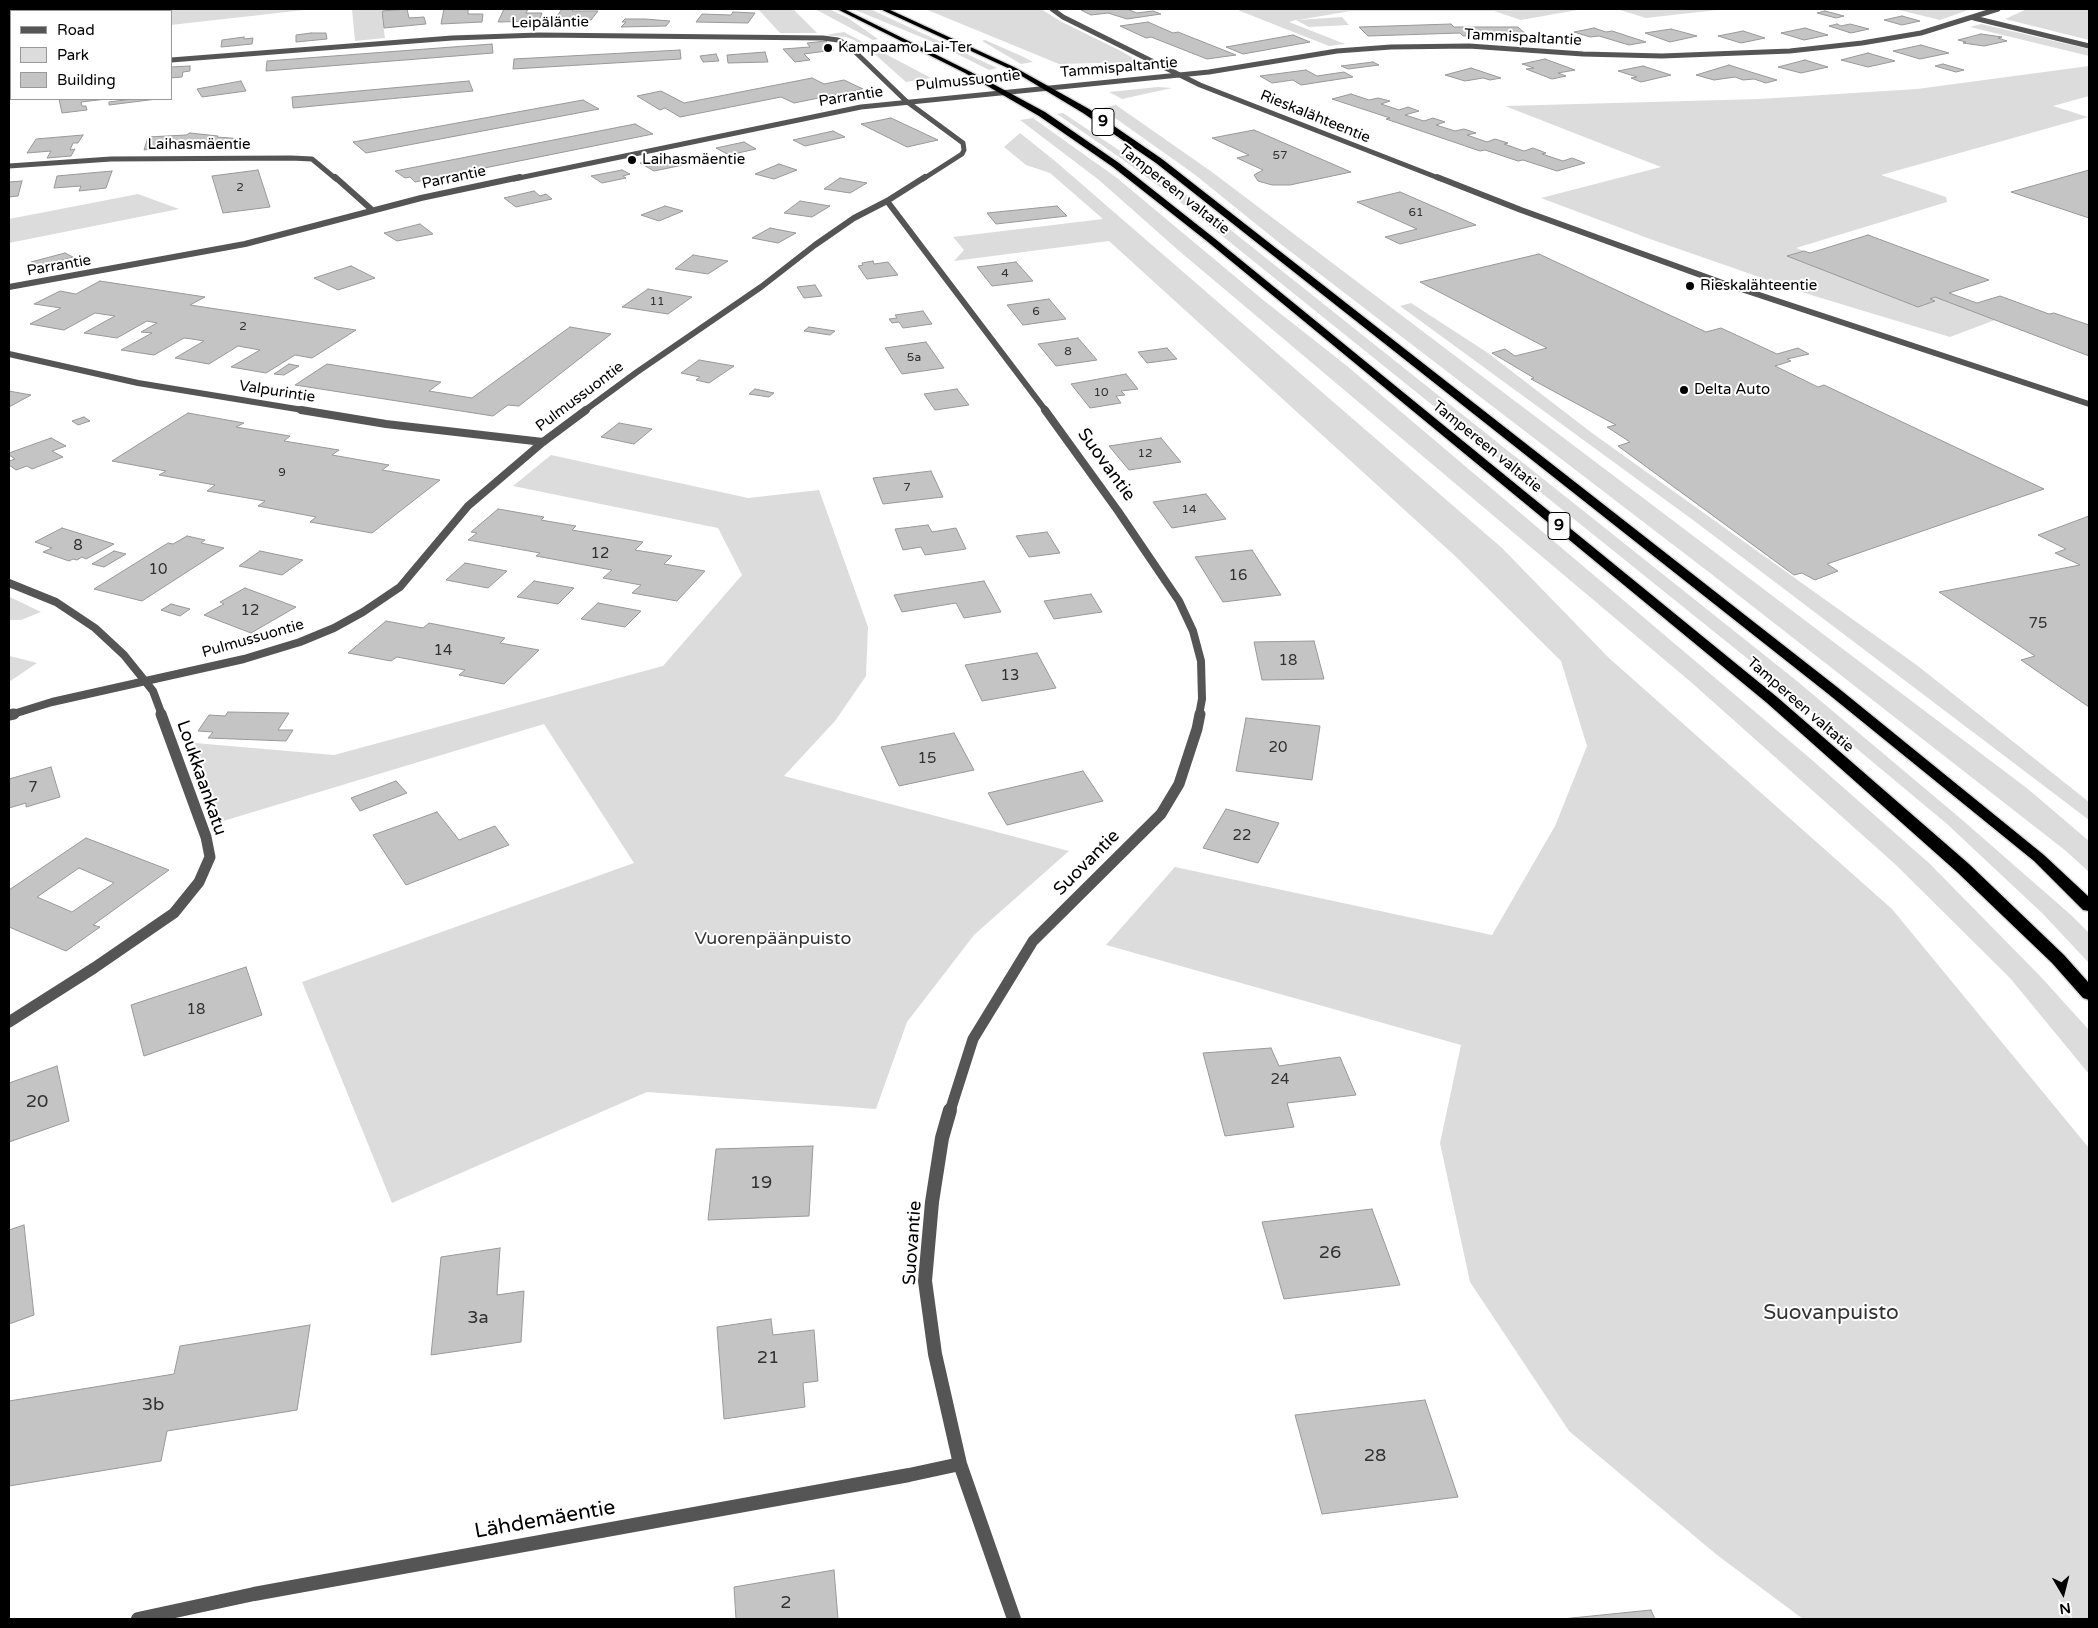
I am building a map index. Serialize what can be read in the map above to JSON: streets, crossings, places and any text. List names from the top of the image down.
{
  "streets": {
    "highway": ["9", "Tampereen valtatie"],
    "street": [
      "Leipäläntie",
      "Tammispaltantie",
      "Pulmussuontie",
      "Parrantie",
      "Rieskalähteentie",
      "Laihasmäentie",
      "Valpurintie",
      "Suovantie",
      "Loukkaankatu",
      "Lähdemäentie"
    ]
  },
  "crossings": [
    ["Leipäläntie", "Pulmussuontie"],
    ["Leipäläntie", "Parrantie"],
    ["Tammispaltantie", "Pulmussuontie"],
    ["Tammispaltantie", "Rieskalähteentie"],
    ["Tammispaltantie", "Tampereen valtatie"],
    ["Pulmussuontie", "Parrantie"],
    ["Pulmussuontie", "Tampereen valtatie"],
    ["Pulmussuontie", "Valpurintie"],
    ["Pulmussuontie", "Suovantie"],
    ["Pulmussuontie", "Loukkaankatu"],
    ["Parrantie", "Laihasmäentie"],
    ["Suovantie", "Lähdemäentie"]
  ],
  "parks": ["Vuorenpäänpuisto", "Suovanpuisto"],
  "places": [
    "Kampaamo Lai-Ter",
    "Laihasmäentie",
    "Rieskalähteentie",
    "Delta Auto"
  ],
  "house_numbers": [
    "57",
    "2",
    "61",
    "4",
    "11",
    "6",
    "2",
    "8",
    "5a",
    "10",
    "12",
    "9",
    "7",
    "14",
    "8",
    "12",
    "10",
    "16",
    "12",
    "75",
    "14",
    "18",
    "13",
    "20",
    "15",
    "7",
    "22",
    "18",
    "24",
    "20",
    "19",
    "26",
    "3a",
    "21",
    "3b",
    "28",
    "2"
  ],
  "legend": ["Road", "Park", "Building"],
  "north": "bottom"
}
